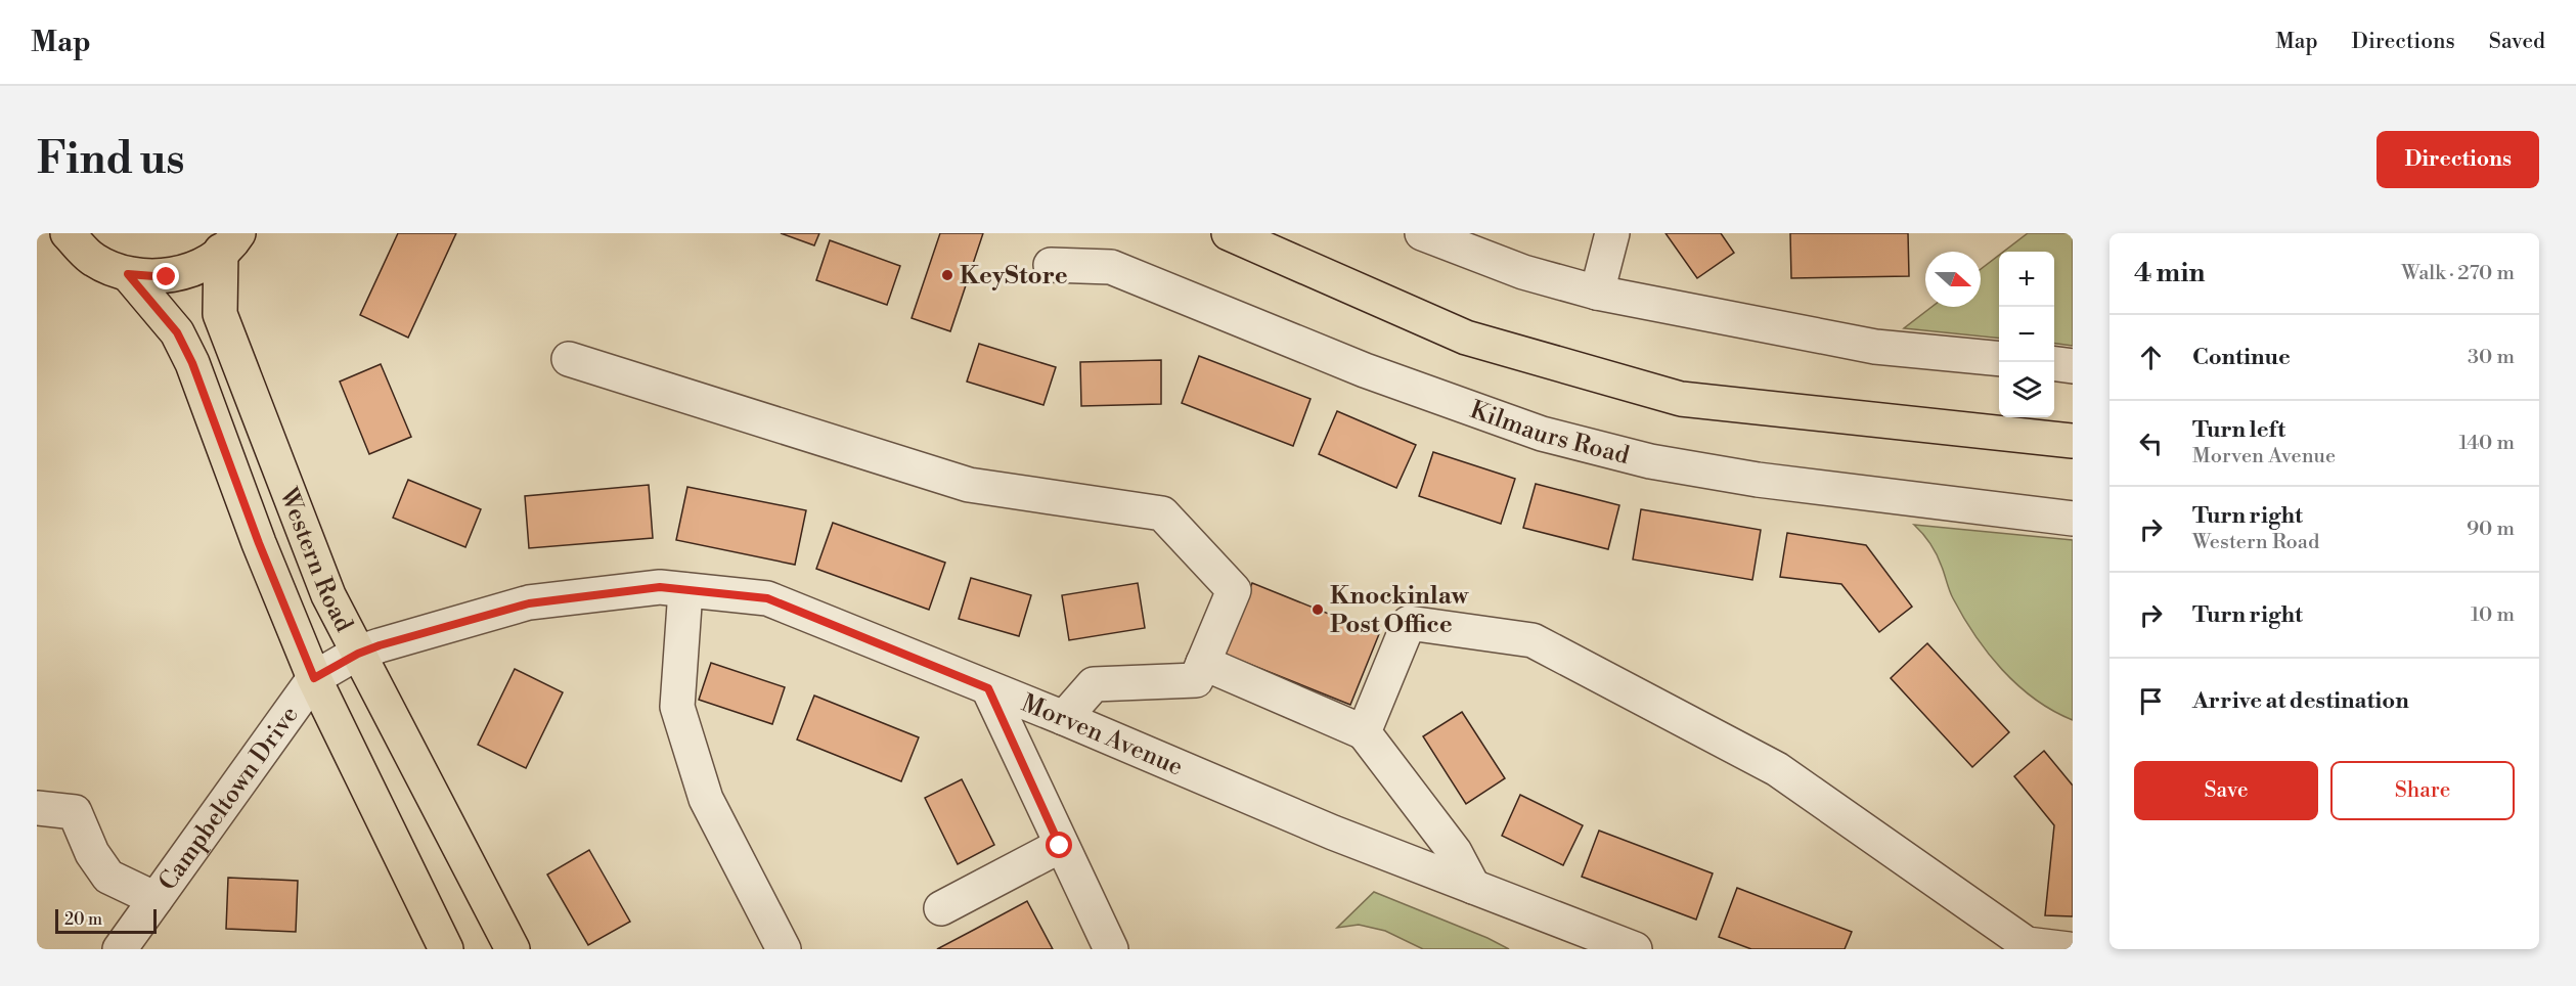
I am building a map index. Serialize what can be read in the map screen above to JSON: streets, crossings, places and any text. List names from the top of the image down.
{
  "streets": {
    "main road": ["Western Road"],
    "street": ["Kilmaurs Road", "Morven Avenue", "Campbeltown Drive"]
  },
  "crossings": [
    ["Western Road", "Morven Avenue"],
    ["Western Road", "Campbeltown Drive"],
    ["Morven Avenue", "Campbeltown Drive"]
  ],
  "places": ["KeyStore", "Knockinlaw Post Office"],
  "scale_bar": "20 m",
  "north": "right",
  "page": {
    "header": "Map",
    "nav": ["Map", "Directions", "Saved"],
    "buttons": [
      "Directions",
      ["Save", "Share"]
    ],
    "title": "Find us",
    "heading": ["4 min", "Walk · 270 m"],
    "map_buttons": ["+", "−"],
    "list": [
      ["Continue", "30 m"],
      ["Turn left", "Morven Avenue", "140 m"],
      ["Turn right", "Western Road", "90 m"],
      ["Turn right", "10 m"],
      "Arrive at destination"
    ],
    "scale": "20 m"
  }
}
